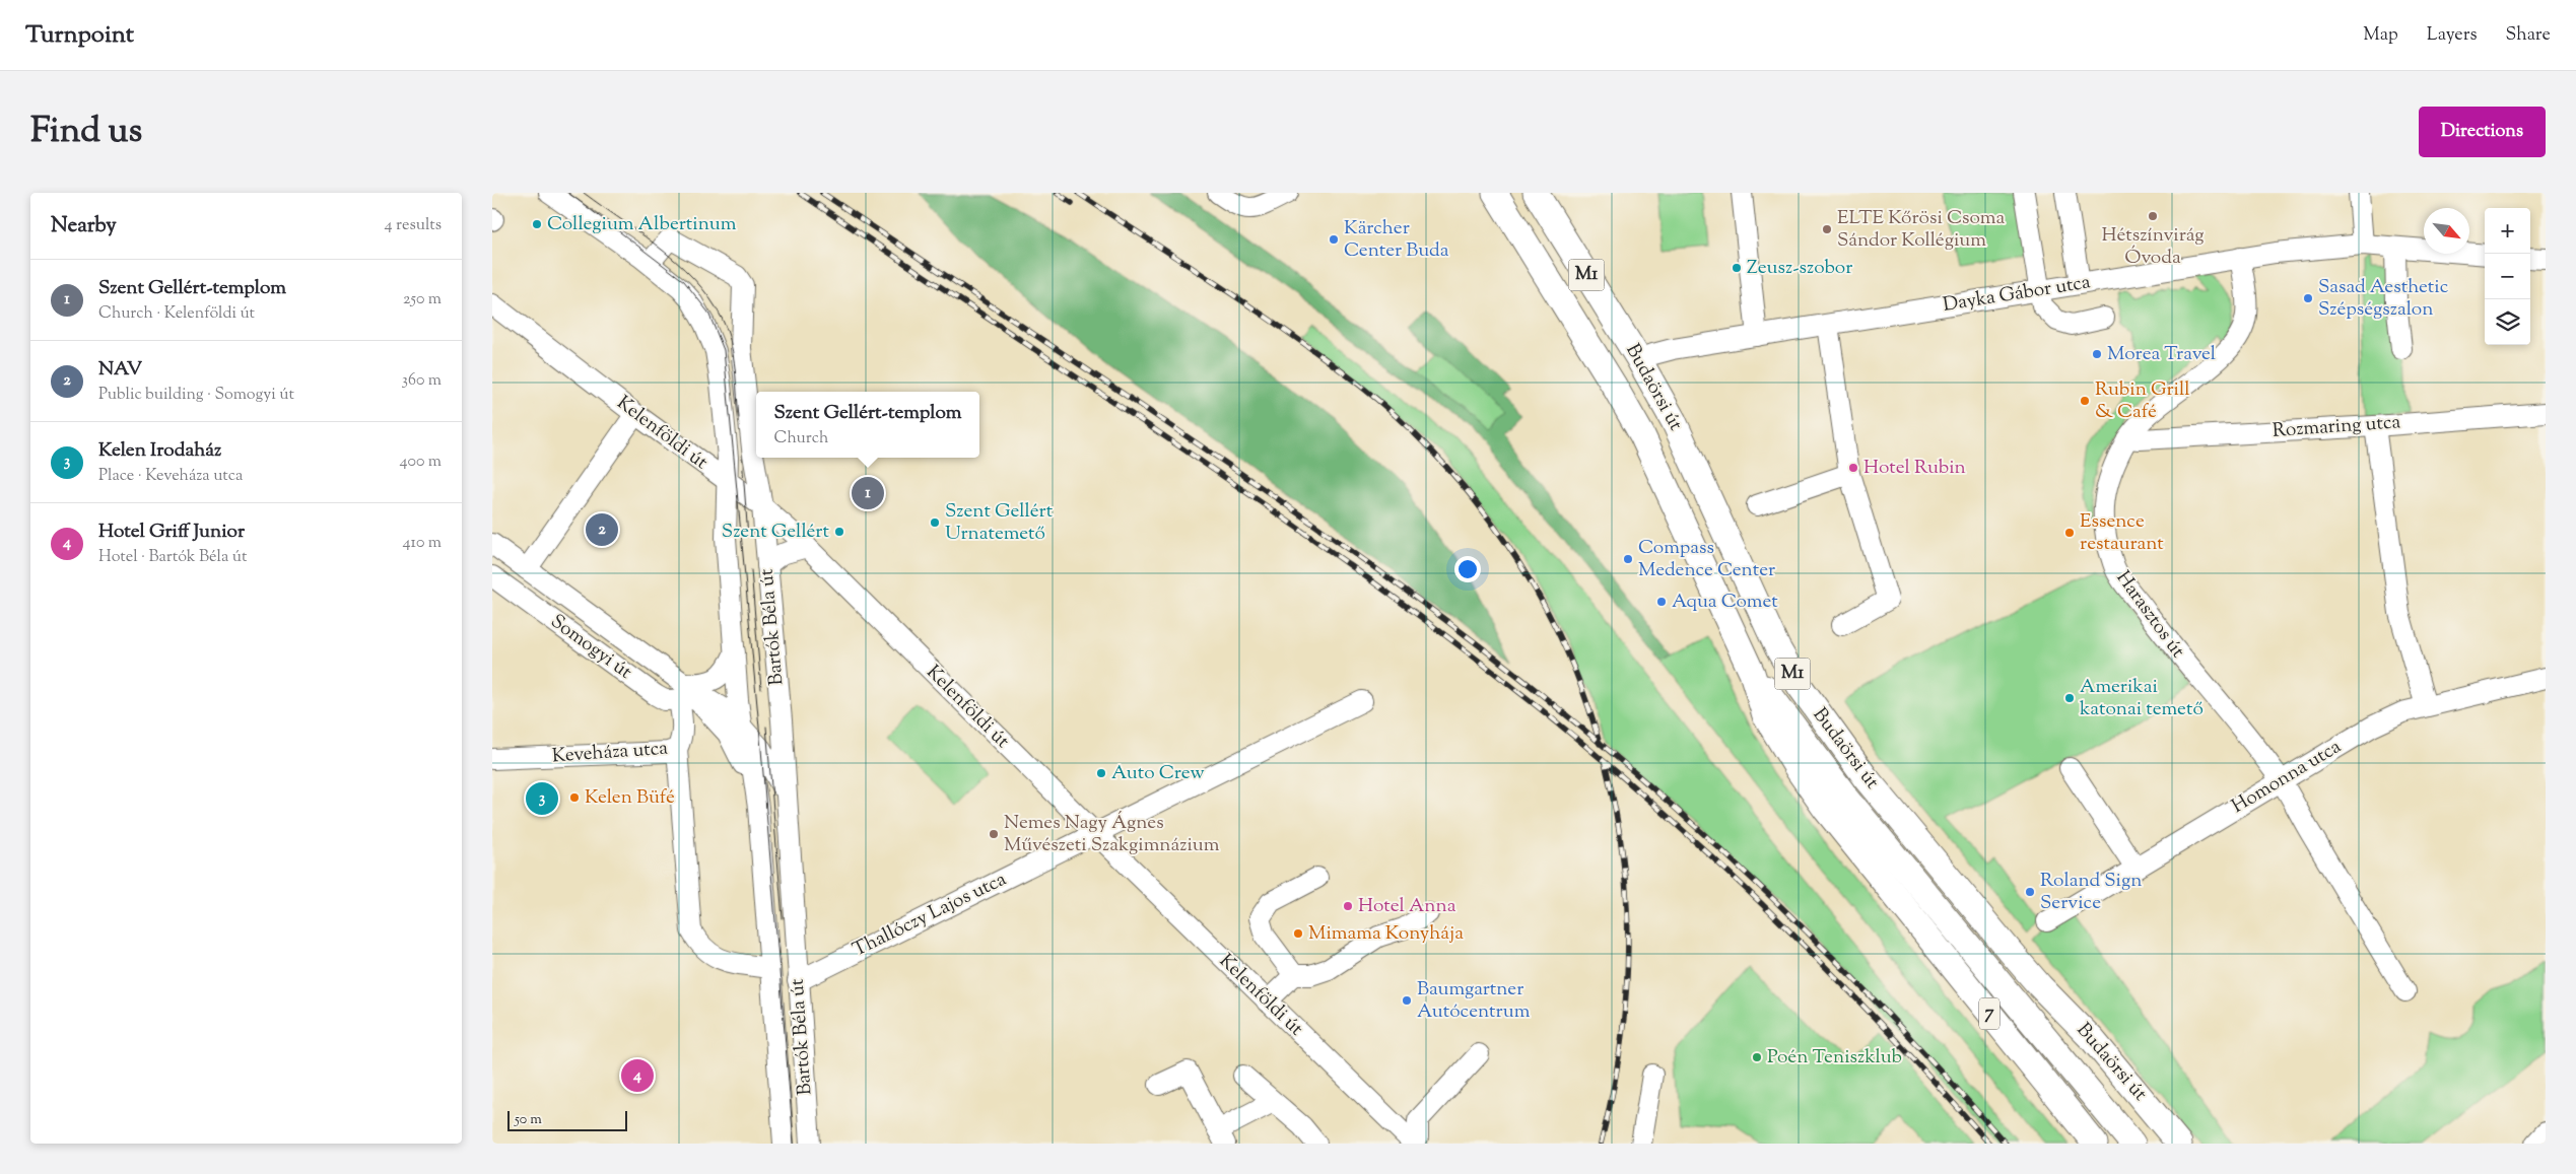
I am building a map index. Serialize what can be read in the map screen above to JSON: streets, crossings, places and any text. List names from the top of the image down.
{
  "streets": {
    "main road": ["M1", "Budaörsi út", "7"],
    "street": [
      "Dayka Gábor utca",
      "Rozmaring utca",
      "Kelenföldi út",
      "Harasztos út",
      "Bartók Béla út",
      "Somogyi út",
      "Keveháza utca",
      "Homonna utca",
      "Thallóczy Lajos utca"
    ]
  },
  "crossings": [
    ["Dayka Gábor utca", "Budaörsi út"],
    ["Dayka Gábor utca", "Harasztos út"],
    ["Rozmaring utca", "Harasztos út"],
    ["Kelenföldi út", "Bartók Béla út"],
    ["Kelenföldi út", "Thallóczy Lajos utca"],
    ["Harasztos út", "Homonna utca"],
    ["Bartók Béla út", "Somogyi út"],
    ["Bartók Béla út", "Keveháza utca"],
    ["Bartók Béla út", "Thallóczy Lajos utca"],
    ["Somogyi út", "Keveháza utca"]
  ],
  "places": [
    "Hétszínvirág Óvoda",
    "Collegium Albertinum",
    "ELTE Kőrösi Csoma Sándor Kollégium",
    "Kärcher Center Buda",
    "Zeusz-szobor",
    "Sasad Aesthetic Szépségszalon",
    "Morea Travel",
    "Rubin Grill & Café",
    "Hotel Rubin",
    "Szent Gellért Urnatemető",
    "Szent Gellért",
    "Essence restaurant",
    "Compass Medence Center",
    "Aqua Comet",
    "Amerikai katonai temető",
    "Auto Crew",
    "Kelen Büfé",
    "Nemes Nagy Ágnes Művészeti Szakgimnázium",
    "Roland Sign Service",
    "Hotel Anna",
    "Mimama Konyhája",
    "Baumgartner Autócentrum",
    "Poén Teniszklub"
  ],
  "scale_bar": "50 m",
  "north": "bottom right",
  "page": {
    "header": "Turnpoint",
    "nav": ["Map", "Layers", "Share"],
    "title": "Find us",
    "buttons": "Directions",
    "heading": ["Nearby", "4 results"],
    "map_buttons": ["+", "−"],
    "list": [
      {
        "mark": "1",
        "name": "Szent Gellért-templom",
        "note": "Church · Kelenföldi út",
        "value": "250 m"
      },
      {
        "mark": "2",
        "name": "NAV",
        "note": "Public building · Somogyi út",
        "value": "360 m"
      },
      {
        "mark": "3",
        "name": "Kelen Irodaház",
        "note": "Place · Keveháza utca",
        "value": "400 m"
      },
      {
        "mark": "4",
        "name": "Hotel Griff Junior",
        "note": "Hotel · Bartók Béla út",
        "value": "410 m"
      }
    ],
    "popup": ["Szent Gellért-templom", "Church"],
    "pins": [
      "1",
      "2",
      "3",
      "4"
    ],
    "scale": "50 m"
  }
}
